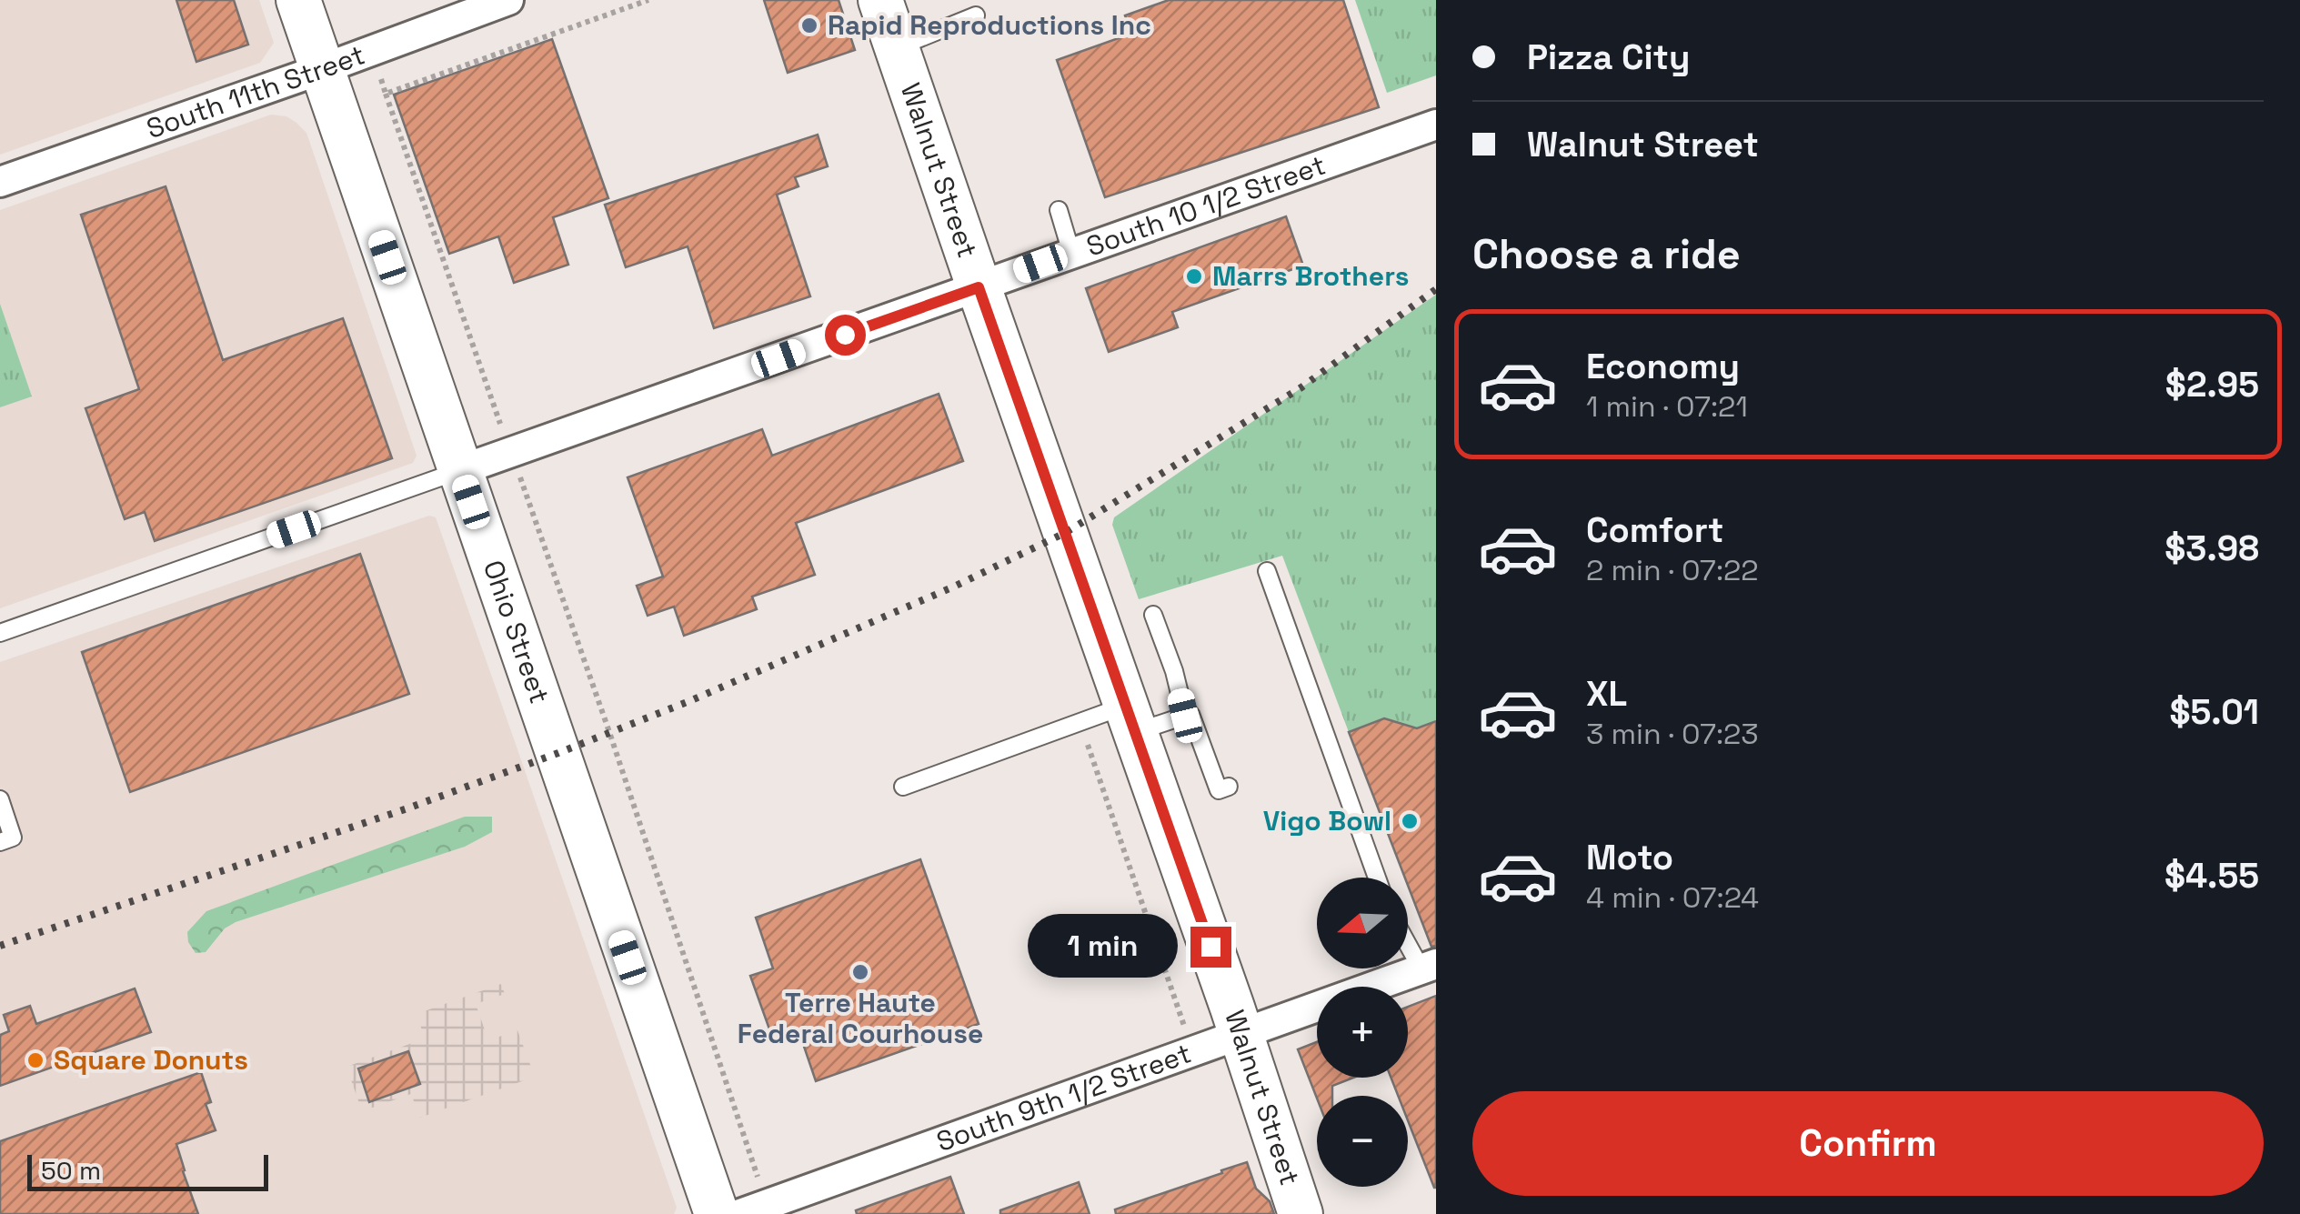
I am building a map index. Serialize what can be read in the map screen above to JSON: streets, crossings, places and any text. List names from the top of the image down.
{
  "streets": {
    "street": [
      "South 11th Street",
      "Walnut Street",
      "South 10 1/2 Street",
      "Ohio Street",
      "South 9th 1/2 Street"
    ]
  },
  "crossings": [
    ["South 11th Street", "Ohio Street"],
    ["Walnut Street", "South 10 1/2 Street"],
    ["Walnut Street", "South 9th 1/2 Street"],
    ["South 10 1/2 Street", "Ohio Street"]
  ],
  "places": [
    "Rapid Reproductions Inc",
    "Marrs Brothers",
    "Vigo Bowl",
    "Terre Haute Federal Courhouse",
    "Square Donuts"
  ],
  "scale_bar": "50 m",
  "north": "left",
  "page": {
    "banner": ["Pizza City", "Walnut Street"],
    "heading": "Choose a ride",
    "list": [
      {
        "name": "Economy",
        "note": "1 min · 07:21",
        "value": "$2.95"
      },
      {
        "name": "Comfort",
        "note": "2 min · 07:22",
        "value": "$3.98"
      },
      {
        "name": "XL",
        "note": "3 min · 07:23",
        "value": "$5.01"
      },
      {
        "name": "Moto",
        "note": "4 min · 07:24",
        "value": "$4.55"
      }
    ],
    "map_buttons": ["+", "−"],
    "bubble": "1 min",
    "buttons": "Confirm",
    "scale": "50 m"
  }
}
